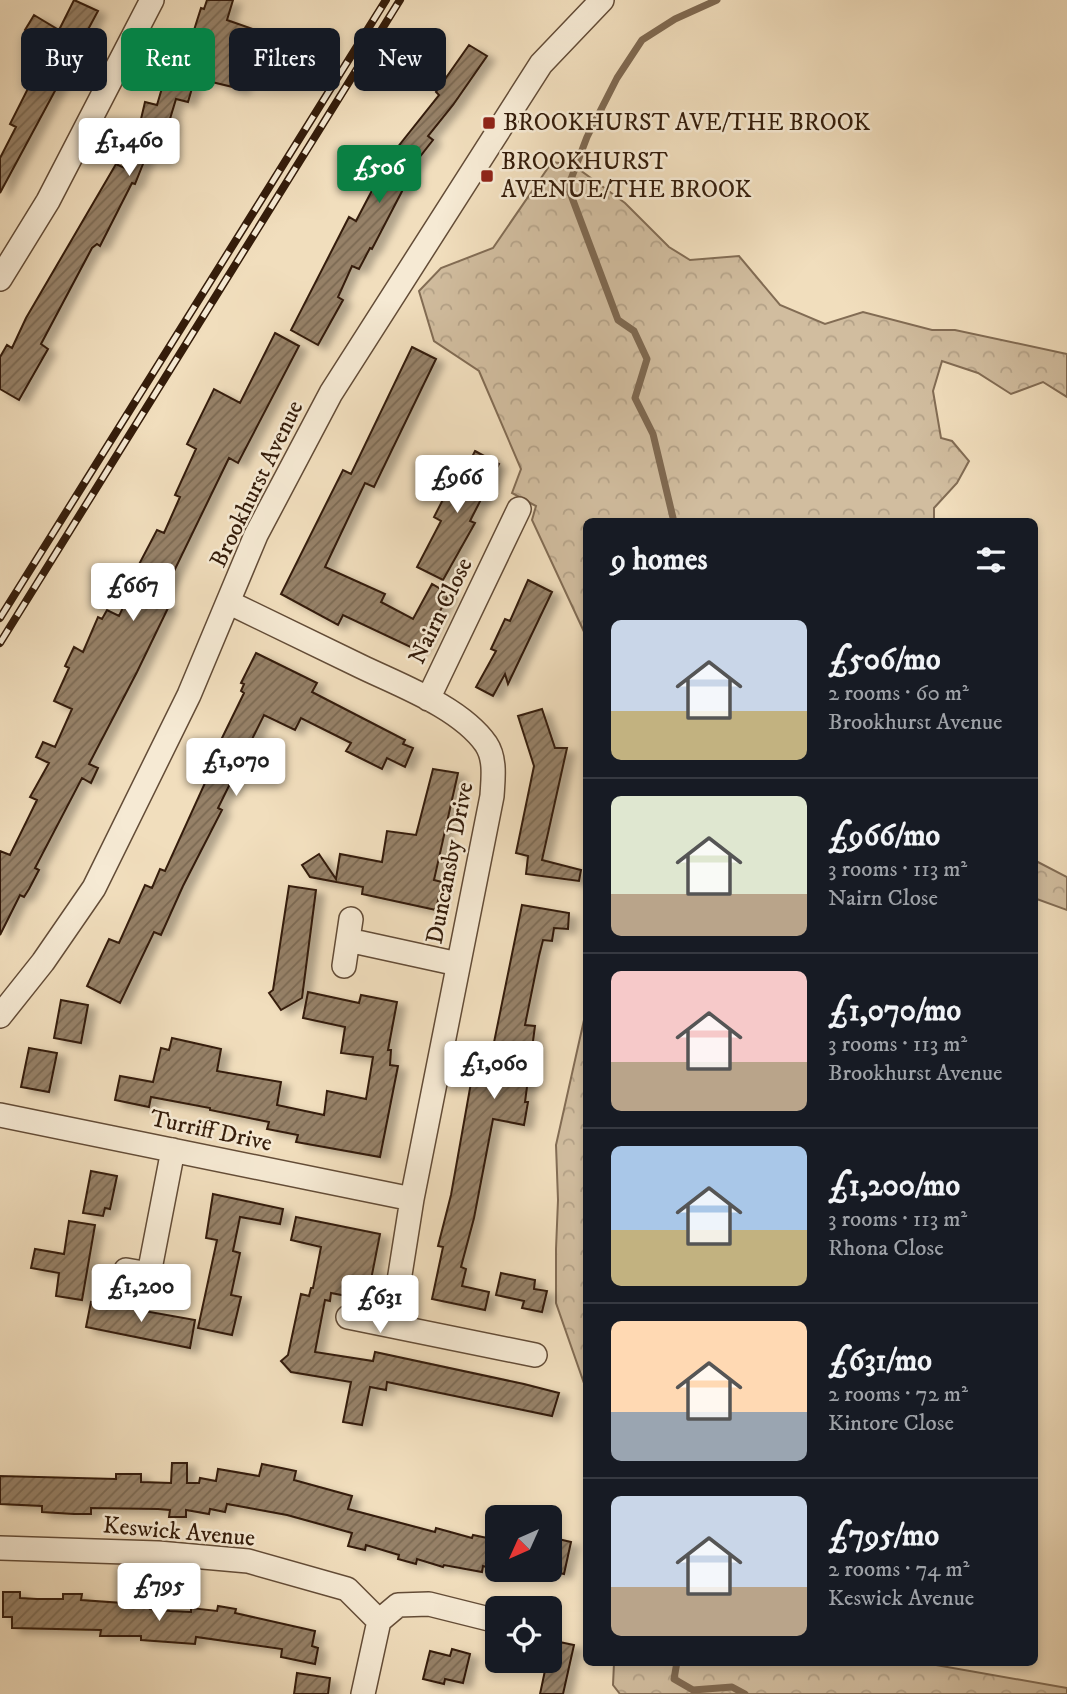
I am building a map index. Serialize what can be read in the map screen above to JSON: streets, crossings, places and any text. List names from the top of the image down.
{
  "streets": {
    "street": [
      "Brookhurst Avenue",
      "Nairn Close",
      "Duncansby Drive",
      "Turriff Drive",
      "Keswick Avenue"
    ]
  },
  "crossings": [
    ["Brookhurst Avenue", "Duncansby Drive"],
    ["Nairn Close", "Duncansby Drive"],
    ["Duncansby Drive", "Turriff Drive"]
  ],
  "places": {
    "transit": ["BROOKHURST AVE/THE BROOK", "BROOKHURST AVENUE/THE BROOK"]
  },
  "north": "bottom left",
  "page": {
    "chip": [
      "Buy",
      "Rent",
      "Filters",
      "New"
    ],
    "price": [
      "£1,460",
      "£506",
      "£966",
      "£667",
      "£1,070",
      "£1,060",
      "£1,200",
      "£631",
      "£795"
    ],
    "heading": "9 homes",
    "list": [
      {
        "name": "£506/mo",
        "note": "2 rooms · 60 m² · Brookhurst Avenue"
      },
      {
        "name": "£966/mo",
        "note": "3 rooms · 113 m² · Nairn Close"
      },
      {
        "name": "£1,070/mo",
        "note": "3 rooms · 113 m² · Brookhurst Avenue"
      },
      {
        "name": "£1,200/mo",
        "note": "3 rooms · 113 m² · Rhona Close"
      },
      {
        "name": "£631/mo",
        "note": "2 rooms · 72 m² · Kintore Close"
      },
      {
        "name": "£795/mo",
        "note": "2 rooms · 74 m² · Keswick Avenue"
      }
    ]
  }
}
